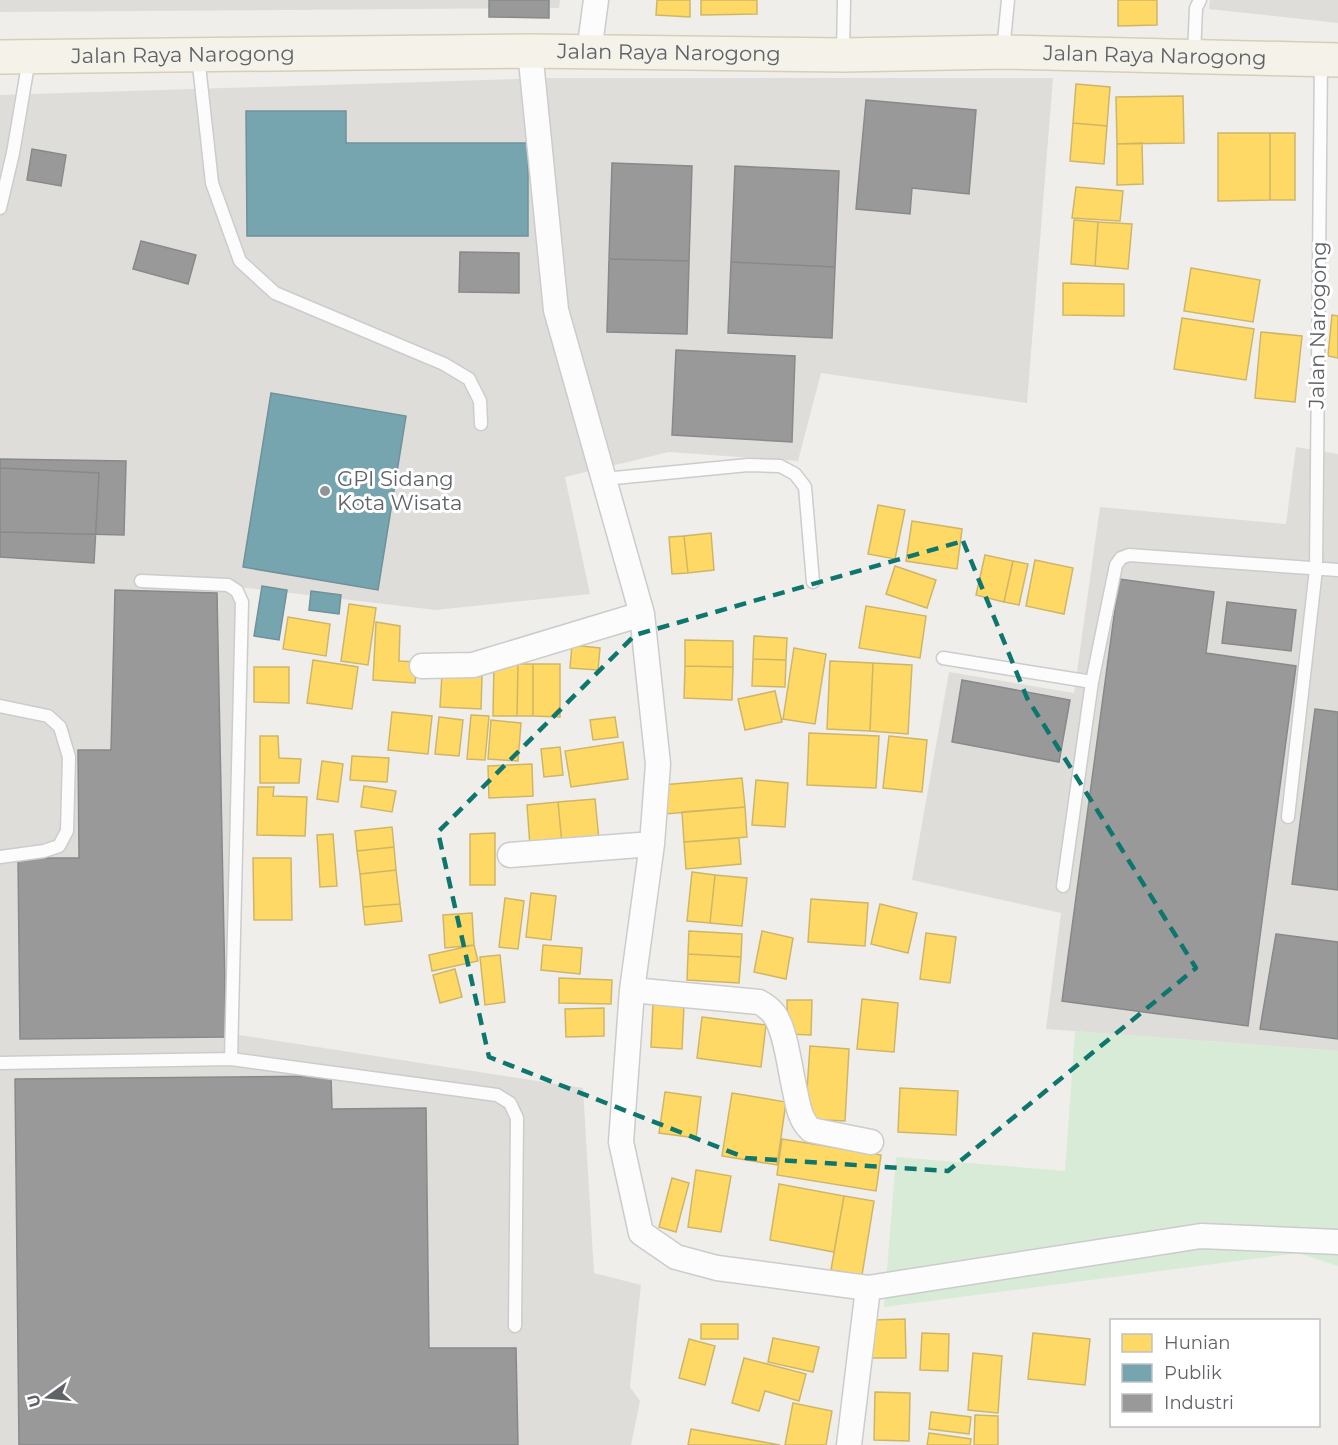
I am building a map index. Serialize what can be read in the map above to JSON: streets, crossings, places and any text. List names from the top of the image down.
{
  "streets": {
    "main road": ["Jalan Raya Narogong"],
    "lane": ["Jalan Narogong"]
  },
  "crossings": [
    ["Jalan Raya Narogong", "Jalan Narogong"]
  ],
  "places": ["GPI Sidang Kota Wisata"],
  "legend": ["Hunian", "Publik", "Industri"],
  "north": "left"
}
